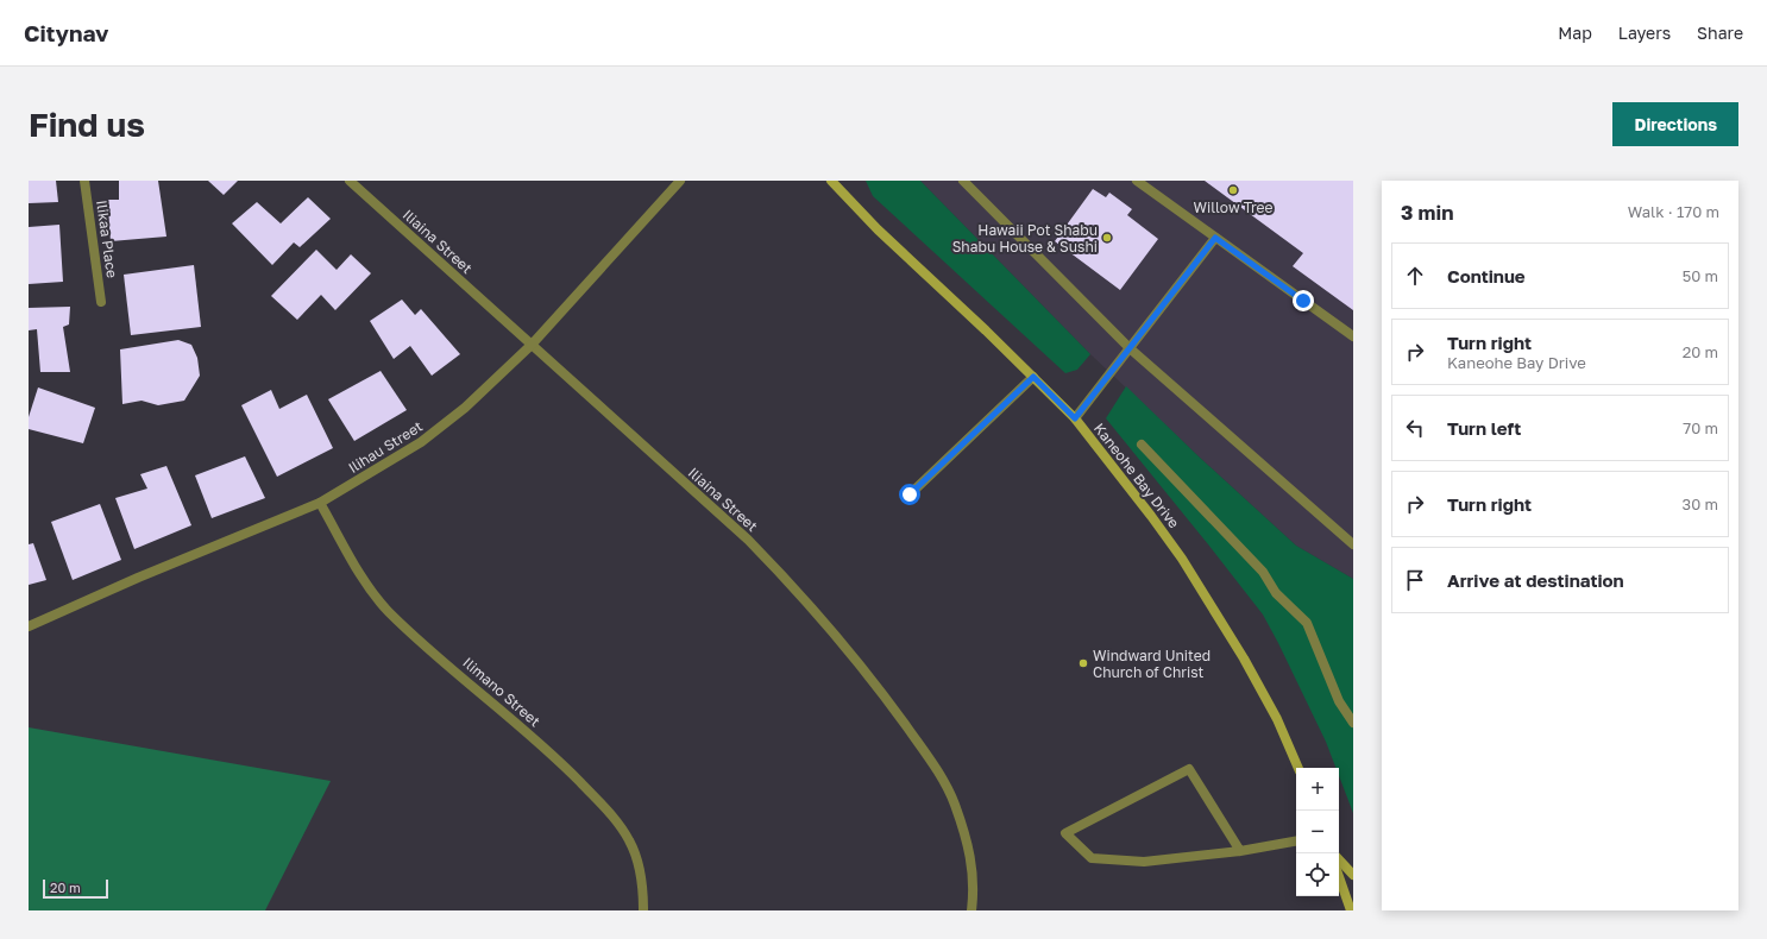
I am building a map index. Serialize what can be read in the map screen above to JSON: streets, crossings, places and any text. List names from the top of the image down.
{
  "streets": {
    "main road": ["Kaneohe Bay Drive"],
    "street": [
      "Ilikaa Place",
      "Iliaina Street",
      "Ilihau Street",
      "Ilimano Street"
    ]
  },
  "crossings": [
    ["Iliaina Street", "Ilihau Street"],
    ["Ilihau Street", "Ilimano Street"]
  ],
  "places": ["Willow Tree", "Hawaii Pot Shabu Shabu House & Sushi", "Windward United Church of Christ"],
  "scale_bar": "20 m",
  "page": {
    "header": "Citynav",
    "nav": ["Map", "Layers", "Share"],
    "buttons": "Directions",
    "title": "Find us",
    "heading": ["3 min", "Walk · 170 m"],
    "list": [
      ["Continue", "50 m"],
      ["Turn right", "Kaneohe Bay Drive", "20 m"],
      ["Turn left", "70 m"],
      ["Turn right", "30 m"],
      "Arrive at destination"
    ],
    "map_buttons": ["+", "−"],
    "scale": "20 m"
  }
}
